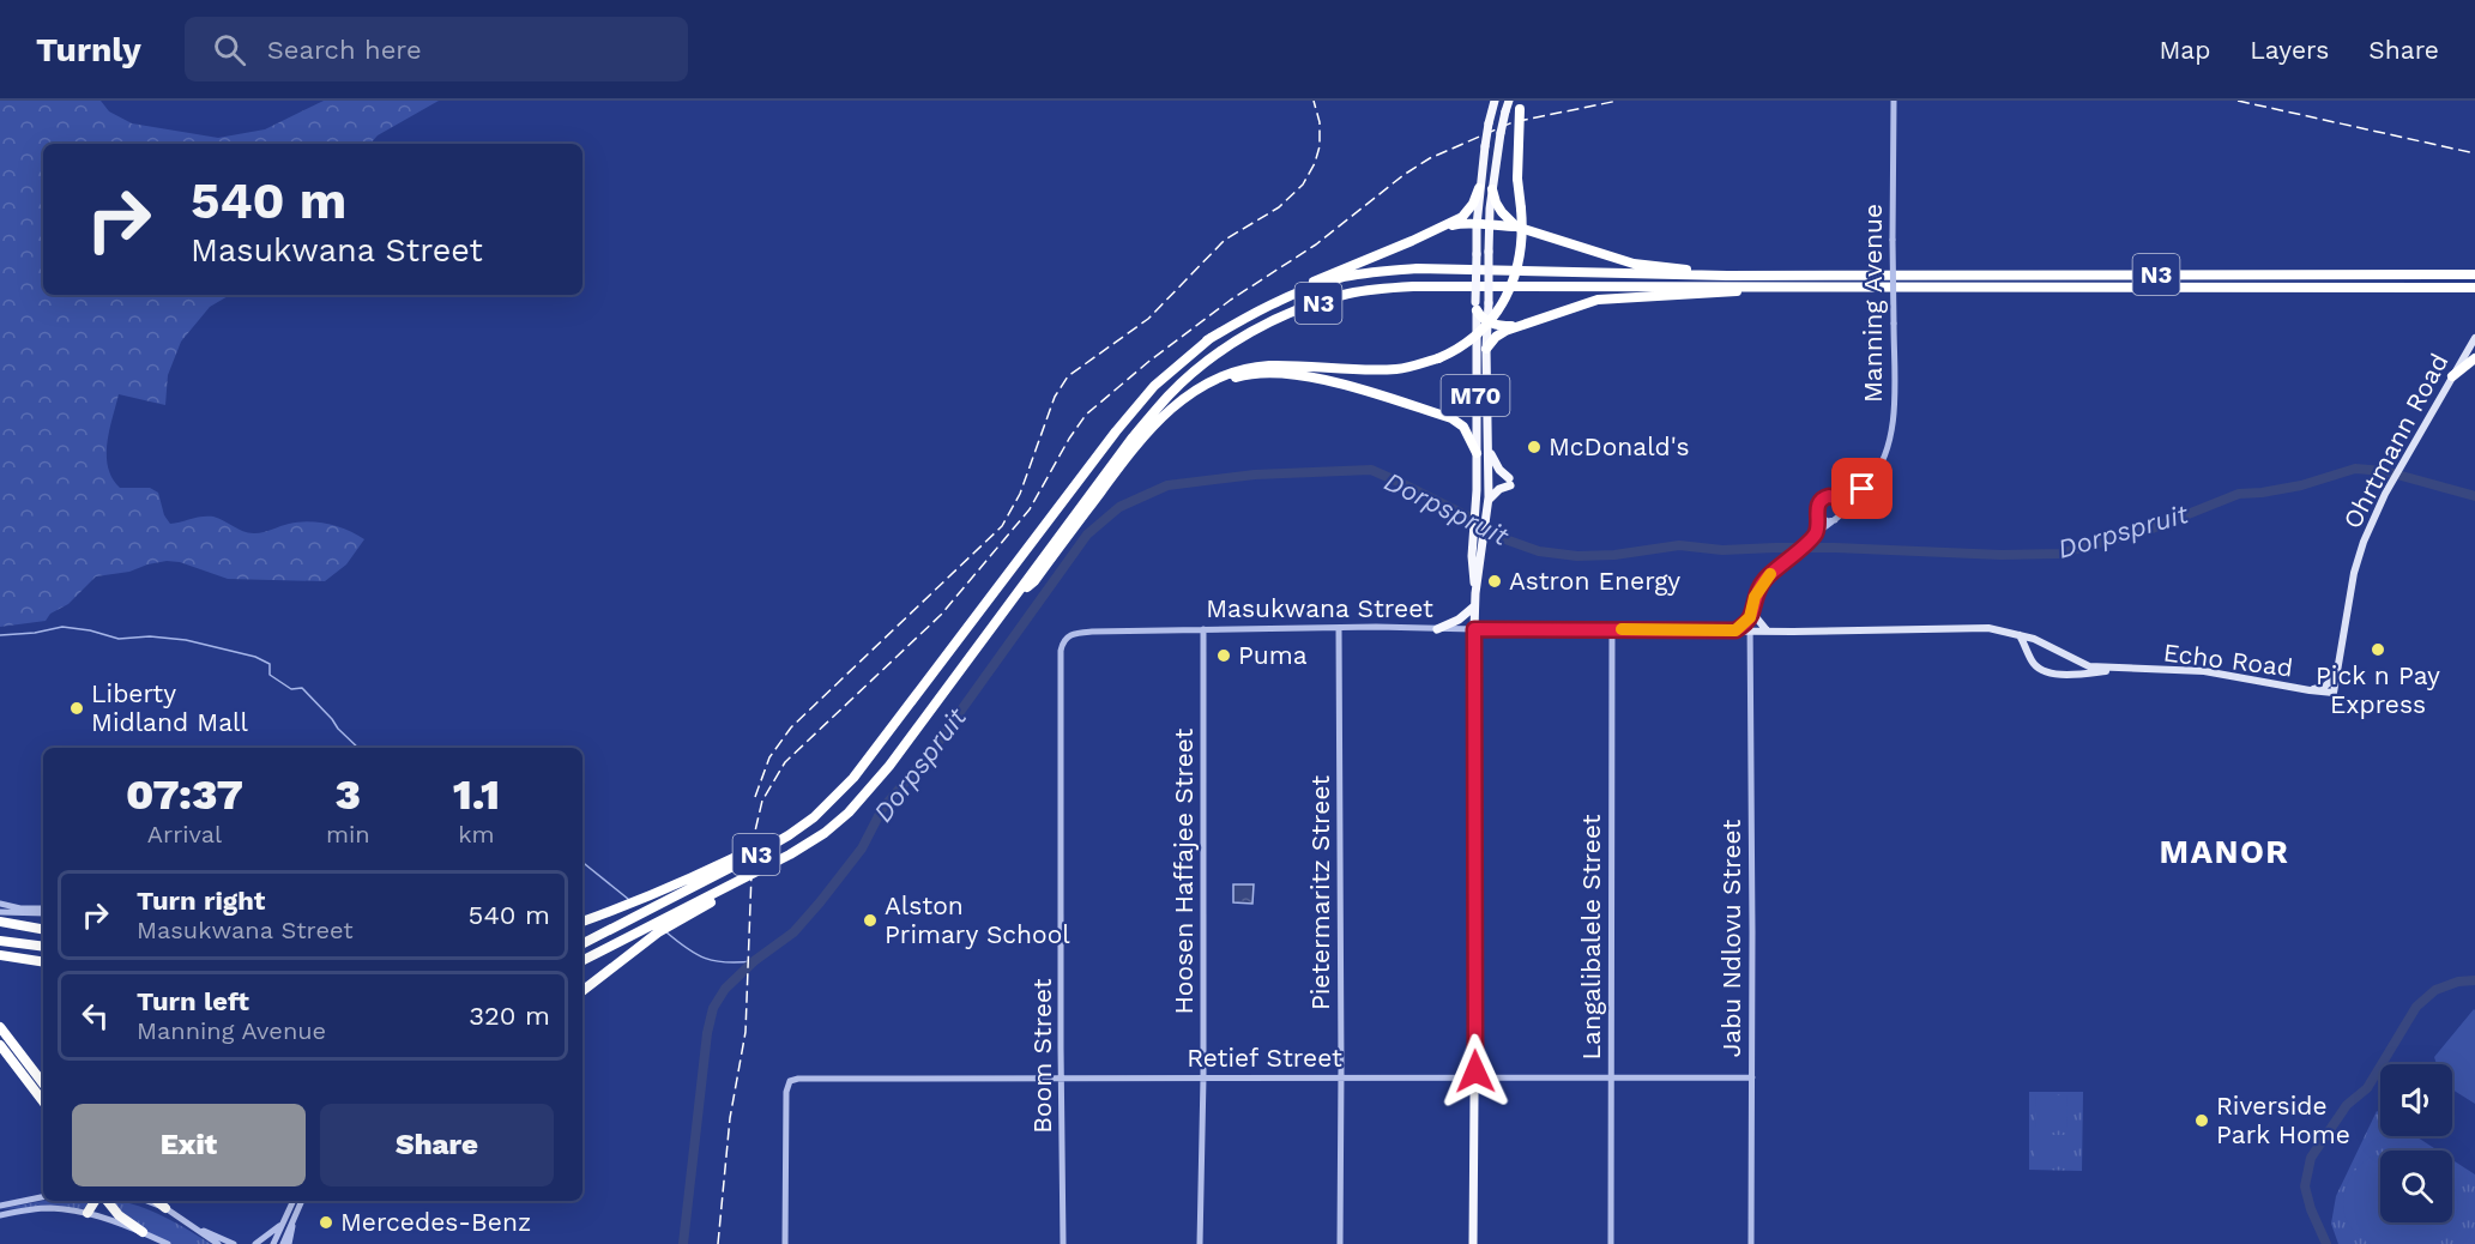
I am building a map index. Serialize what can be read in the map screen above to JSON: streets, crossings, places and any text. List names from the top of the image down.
{
  "streets": {
    "highway": ["N3"],
    "main road": [
      "M70",
      "Ohrtmann Road",
      "Masukwana Street",
      "Echo Road"
    ],
    "street": [
      "Manning Avenue",
      "Hoosen Haffajee Street",
      "Pietermaritz Street",
      "Langalibalele Street",
      "Jabu Ndlovu Street",
      "Boom Street",
      "Retief Street"
    ]
  },
  "crossings": [
    ["M70", "Masukwana Street"],
    ["M70", "Retief Street"],
    ["Ohrtmann Road", "Echo Road"],
    ["Masukwana Street", "Echo Road"],
    ["Masukwana Street", "Hoosen Haffajee Street"],
    ["Masukwana Street", "Pietermaritz Street"],
    ["Masukwana Street", "Langalibalele Street"],
    ["Masukwana Street", "Jabu Ndlovu Street"],
    ["Masukwana Street", "Boom Street"],
    ["Hoosen Haffajee Street", "Retief Street"],
    ["Pietermaritz Street", "Retief Street"],
    ["Langalibalele Street", "Retief Street"],
    ["Jabu Ndlovu Street", "Retief Street"],
    ["Boom Street", "Retief Street"]
  ],
  "districts": ["MANOR"],
  "water": ["Dorpspruit"],
  "places": [
    "McDonald's",
    "Astron Energy",
    "Pick n Pay Express",
    "Puma",
    "Liberty Midland Mall",
    "Alston Primary School",
    "Riverside Park Home",
    "Mercedes-Benz"
  ],
  "page": {
    "header": "Turnly",
    "search": "Search here",
    "nav": ["Map", "Layers", "Share"],
    "turn": ["540 m", "Masukwana Street"],
    "eta": [
      "07:37",
      "Arrival",
      "3",
      "min",
      "1.1",
      "km"
    ],
    "list": [
      {
        "name": "Turn right",
        "note": "Masukwana Street",
        "value": "540 m"
      },
      {
        "name": "Turn left",
        "note": "Manning Avenue",
        "value": "320 m"
      }
    ],
    "buttons": ["Exit", "Share"]
  }
}
